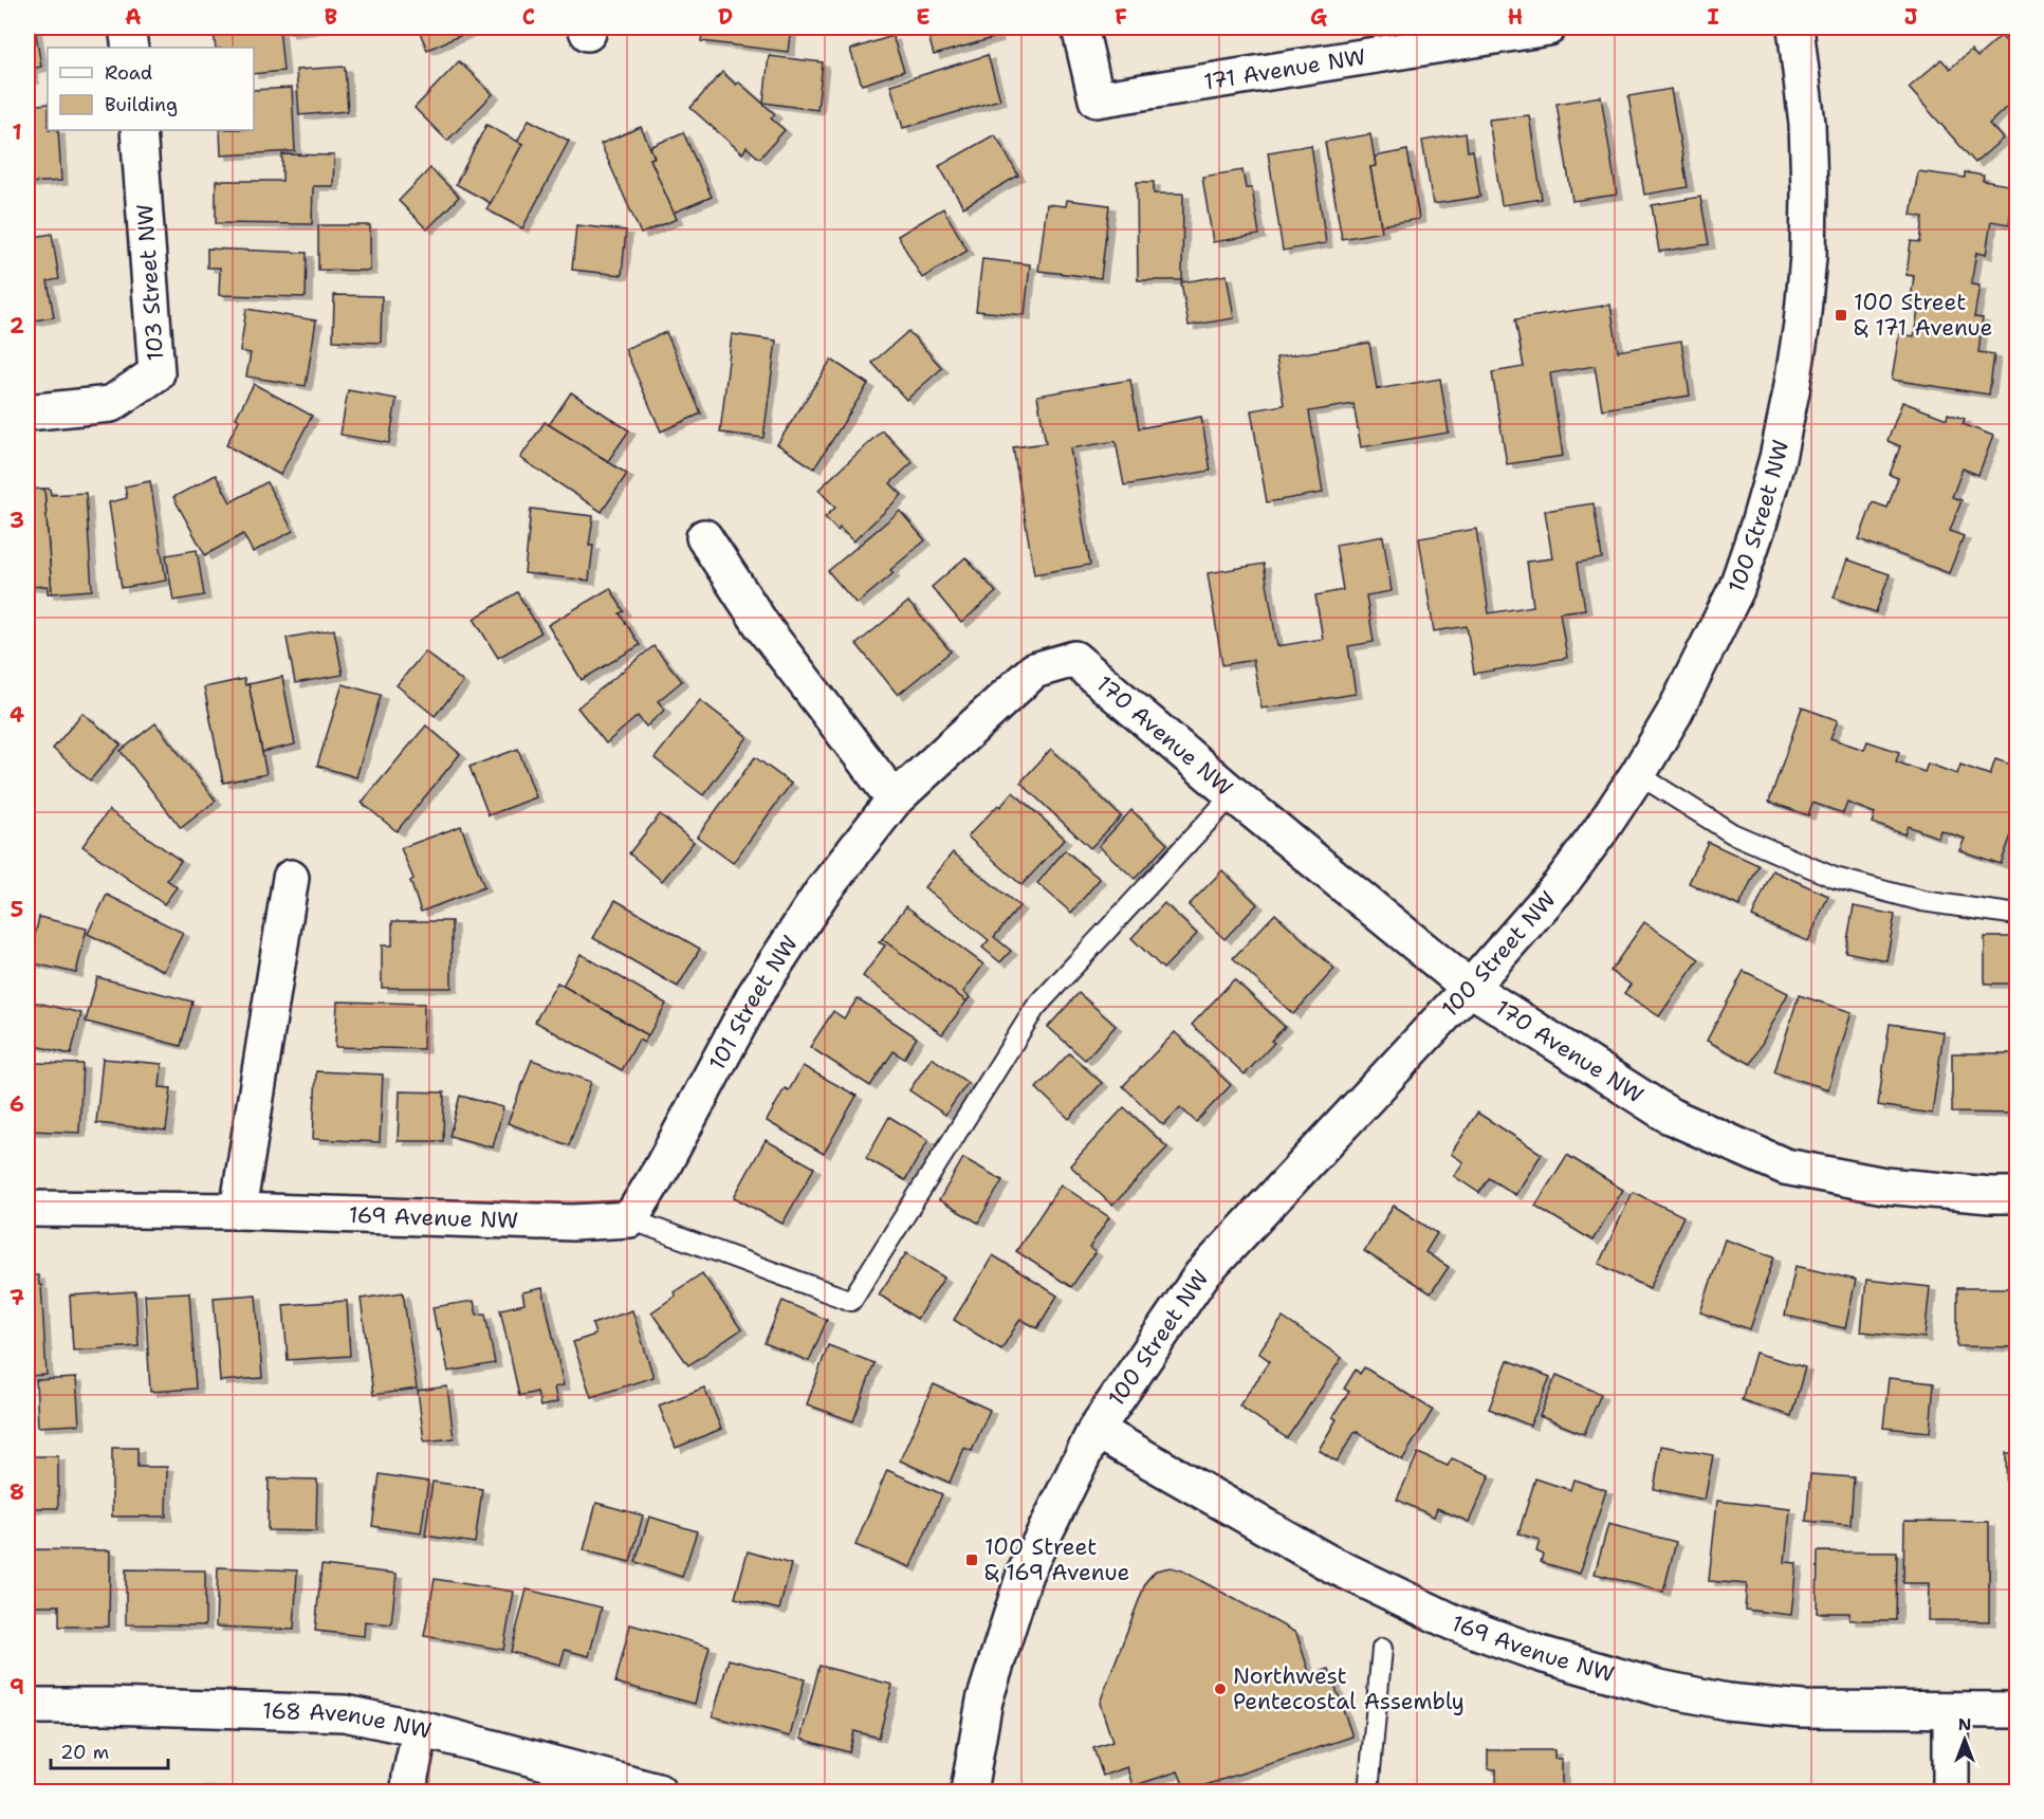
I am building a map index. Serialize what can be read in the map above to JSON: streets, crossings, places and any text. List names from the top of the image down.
{
  "streets": {
    "street": [
      "171 Avenue NW",
      "103 Street NW",
      "100 Street NW",
      "170 Avenue NW",
      "101 Street NW",
      "169 Avenue NW",
      "168 Avenue NW"
    ]
  },
  "crossings": [
    ["100 Street NW", "170 Avenue NW"],
    ["100 Street NW", "169 Avenue NW"],
    ["170 Avenue NW", "101 Street NW"],
    ["101 Street NW", "169 Avenue NW"]
  ],
  "places": {
    "transit": ["100 Street & 171 Avenue", "100 Street & 169 Avenue"],
    "other": ["Northwest Pentecostal Assembly"]
  },
  "legend": ["Road", "Building"],
  "scale_bar": "20 m",
  "north": "top",
  "grid": {
    "columns": [
      "A",
      "B",
      "C",
      "D",
      "E",
      "F",
      "G",
      "H",
      "I",
      "J"
    ],
    "rows": [
      "1",
      "2",
      "3",
      "4",
      "5",
      "6",
      "7",
      "8",
      "9"
    ]
  }
}
